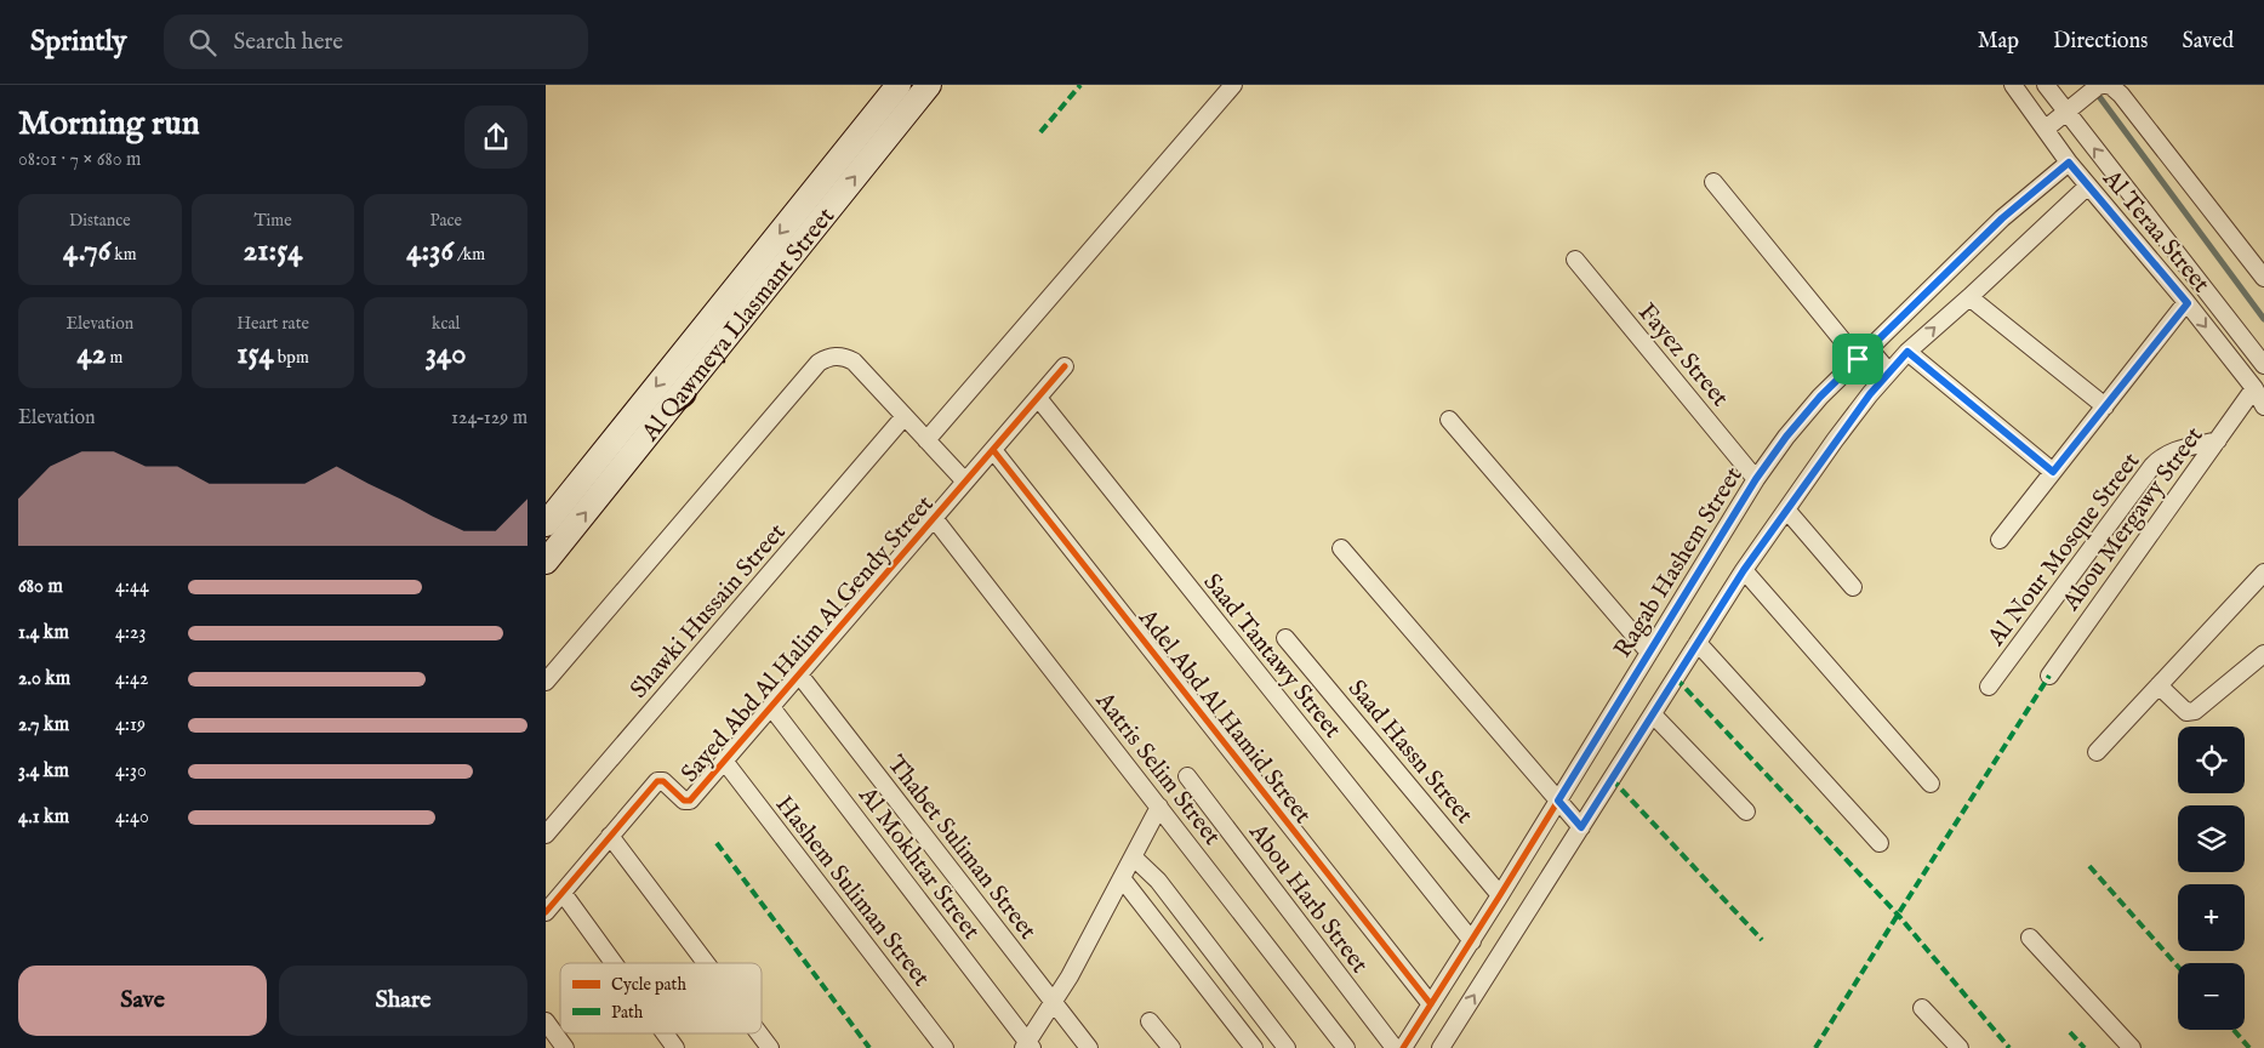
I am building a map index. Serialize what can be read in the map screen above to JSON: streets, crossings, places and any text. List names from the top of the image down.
{
  "streets": {
    "main road": ["Al Qawmeya Llasmant Street"],
    "street": [
      "Al Teraa Street",
      "Fayez Street",
      "Abou Mergawy Street",
      "Al Nour Mosque Street",
      "Ragab Hashem Street",
      "Shawki Hussain Street",
      "Sayed Abd Al Halim Al Gendy Street",
      "Saad Tantawy Street",
      "Adel Abd Al Hamid Street",
      "Saad Hassn Street",
      "Aatris Selim Street",
      "Thabet Suliman Street",
      "Al Mokhtar Street",
      "Hashem Suliman Street",
      "Abou Harb Street"
    ]
  },
  "crossings": [
    ["Al Teraa Street", "Abou Mergawy Street"],
    ["Al Teraa Street", "Ragab Hashem Street"],
    ["Fayez Street", "Ragab Hashem Street"],
    ["Abou Mergawy Street", "Al Nour Mosque Street"],
    ["Ragab Hashem Street", "Saad Tantawy Street"],
    ["Ragab Hashem Street", "Adel Abd Al Hamid Street"],
    ["Ragab Hashem Street", "Saad Hassn Street"],
    ["Sayed Abd Al Halim Al Gendy Street", "Saad Tantawy Street"],
    ["Sayed Abd Al Halim Al Gendy Street", "Adel Abd Al Hamid Street"],
    ["Sayed Abd Al Halim Al Gendy Street", "Aatris Selim Street"],
    ["Sayed Abd Al Halim Al Gendy Street", "Thabet Suliman Street"],
    ["Sayed Abd Al Halim Al Gendy Street", "Al Mokhtar Street"],
    ["Sayed Abd Al Halim Al Gendy Street", "Hashem Suliman Street"]
  ],
  "legend": ["Cycle path", "Path"],
  "page": {
    "header": "Sprintly",
    "search": "Search here",
    "nav": ["Map", "Directions", "Saved"],
    "heading": ["Morning run", "08:01 · 7 × 680 m"],
    "stats": [
      ["Distance", "4.76 km"],
      ["Time", "21:54"],
      ["Pace", "4:36 /km"],
      ["Elevation", "42 m"],
      ["Heart rate", "154 bpm"],
      ["kcal", "340"]
    ],
    "chart": ["Elevation", "124–129 m"],
    "list": [
      {
        "name": "680 m",
        "note": "4:44"
      },
      {
        "name": "1.4 km",
        "note": "4:23"
      },
      {
        "name": "2.0 km",
        "note": "4:42"
      },
      {
        "name": "2.7 km",
        "note": "4:19"
      },
      {
        "name": "3.4 km",
        "note": "4:30"
      },
      {
        "name": "4.1 km",
        "note": "4:40"
      }
    ],
    "map_buttons": ["+", "−"],
    "buttons": ["Save", "Share"]
  }
}
